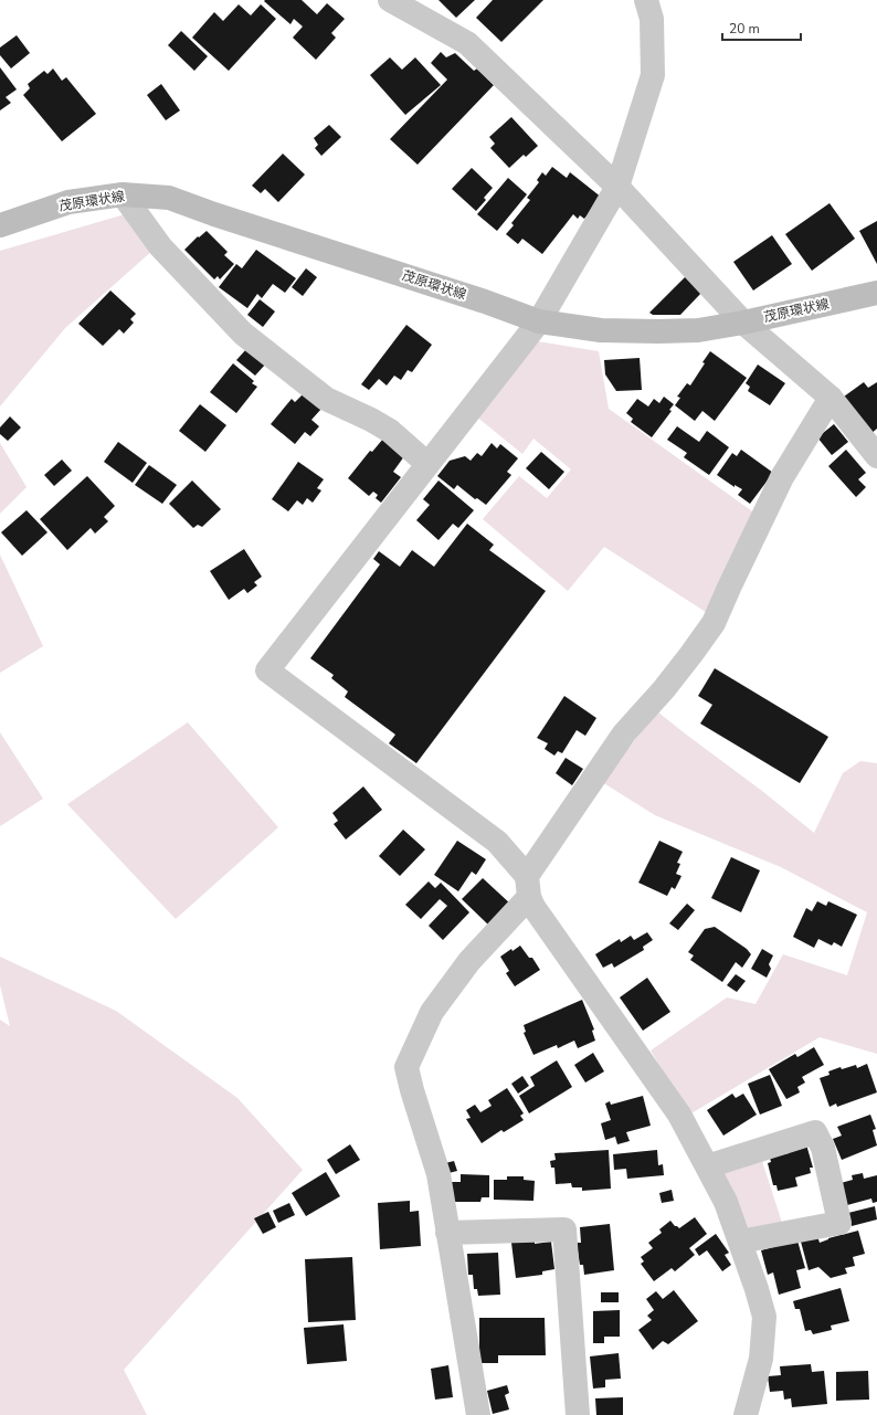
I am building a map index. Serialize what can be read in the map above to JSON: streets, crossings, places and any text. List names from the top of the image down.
{
  "streets": {
    "main road": ["茂原環状線"]
  },
  "scale_bar": "20 m"
}
